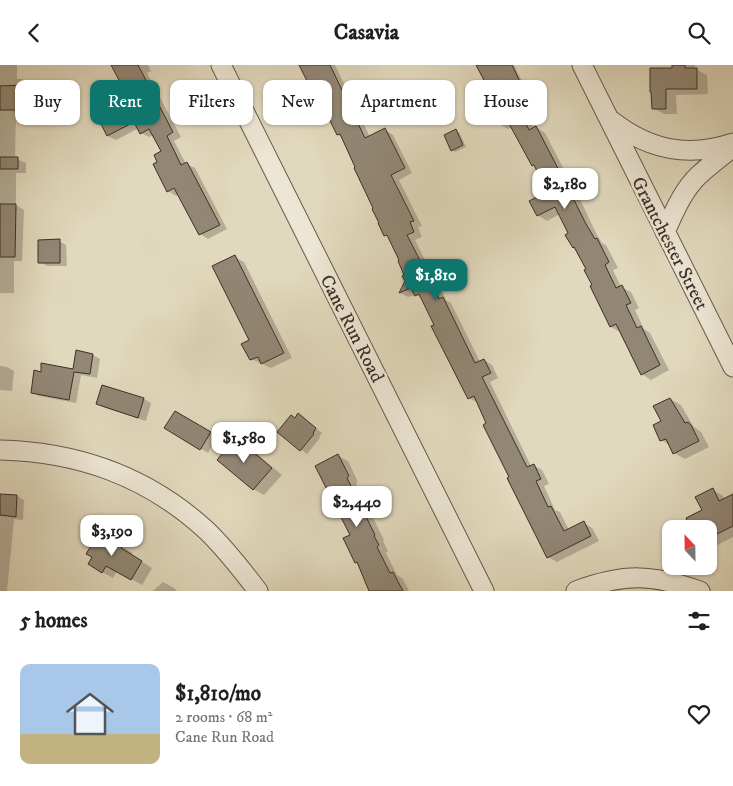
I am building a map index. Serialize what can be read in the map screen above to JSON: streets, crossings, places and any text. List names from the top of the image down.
{
  "streets": {
    "street": ["Grantchester Street", "Cane Run Road"]
  },
  "north": "top",
  "page": {
    "header": "Casavia",
    "chip": [
      "Buy",
      "Rent",
      "Filters",
      "New",
      "Apartment",
      "House"
    ],
    "price": [
      "$2,180",
      "$1,810",
      "$1,580",
      "$2,440",
      "$3,190"
    ],
    "heading": "5 homes",
    "list": [
      {
        "name": "$1,810/mo",
        "note": "2 rooms · 68 m² · Cane Run Road"
      }
    ]
  }
}
